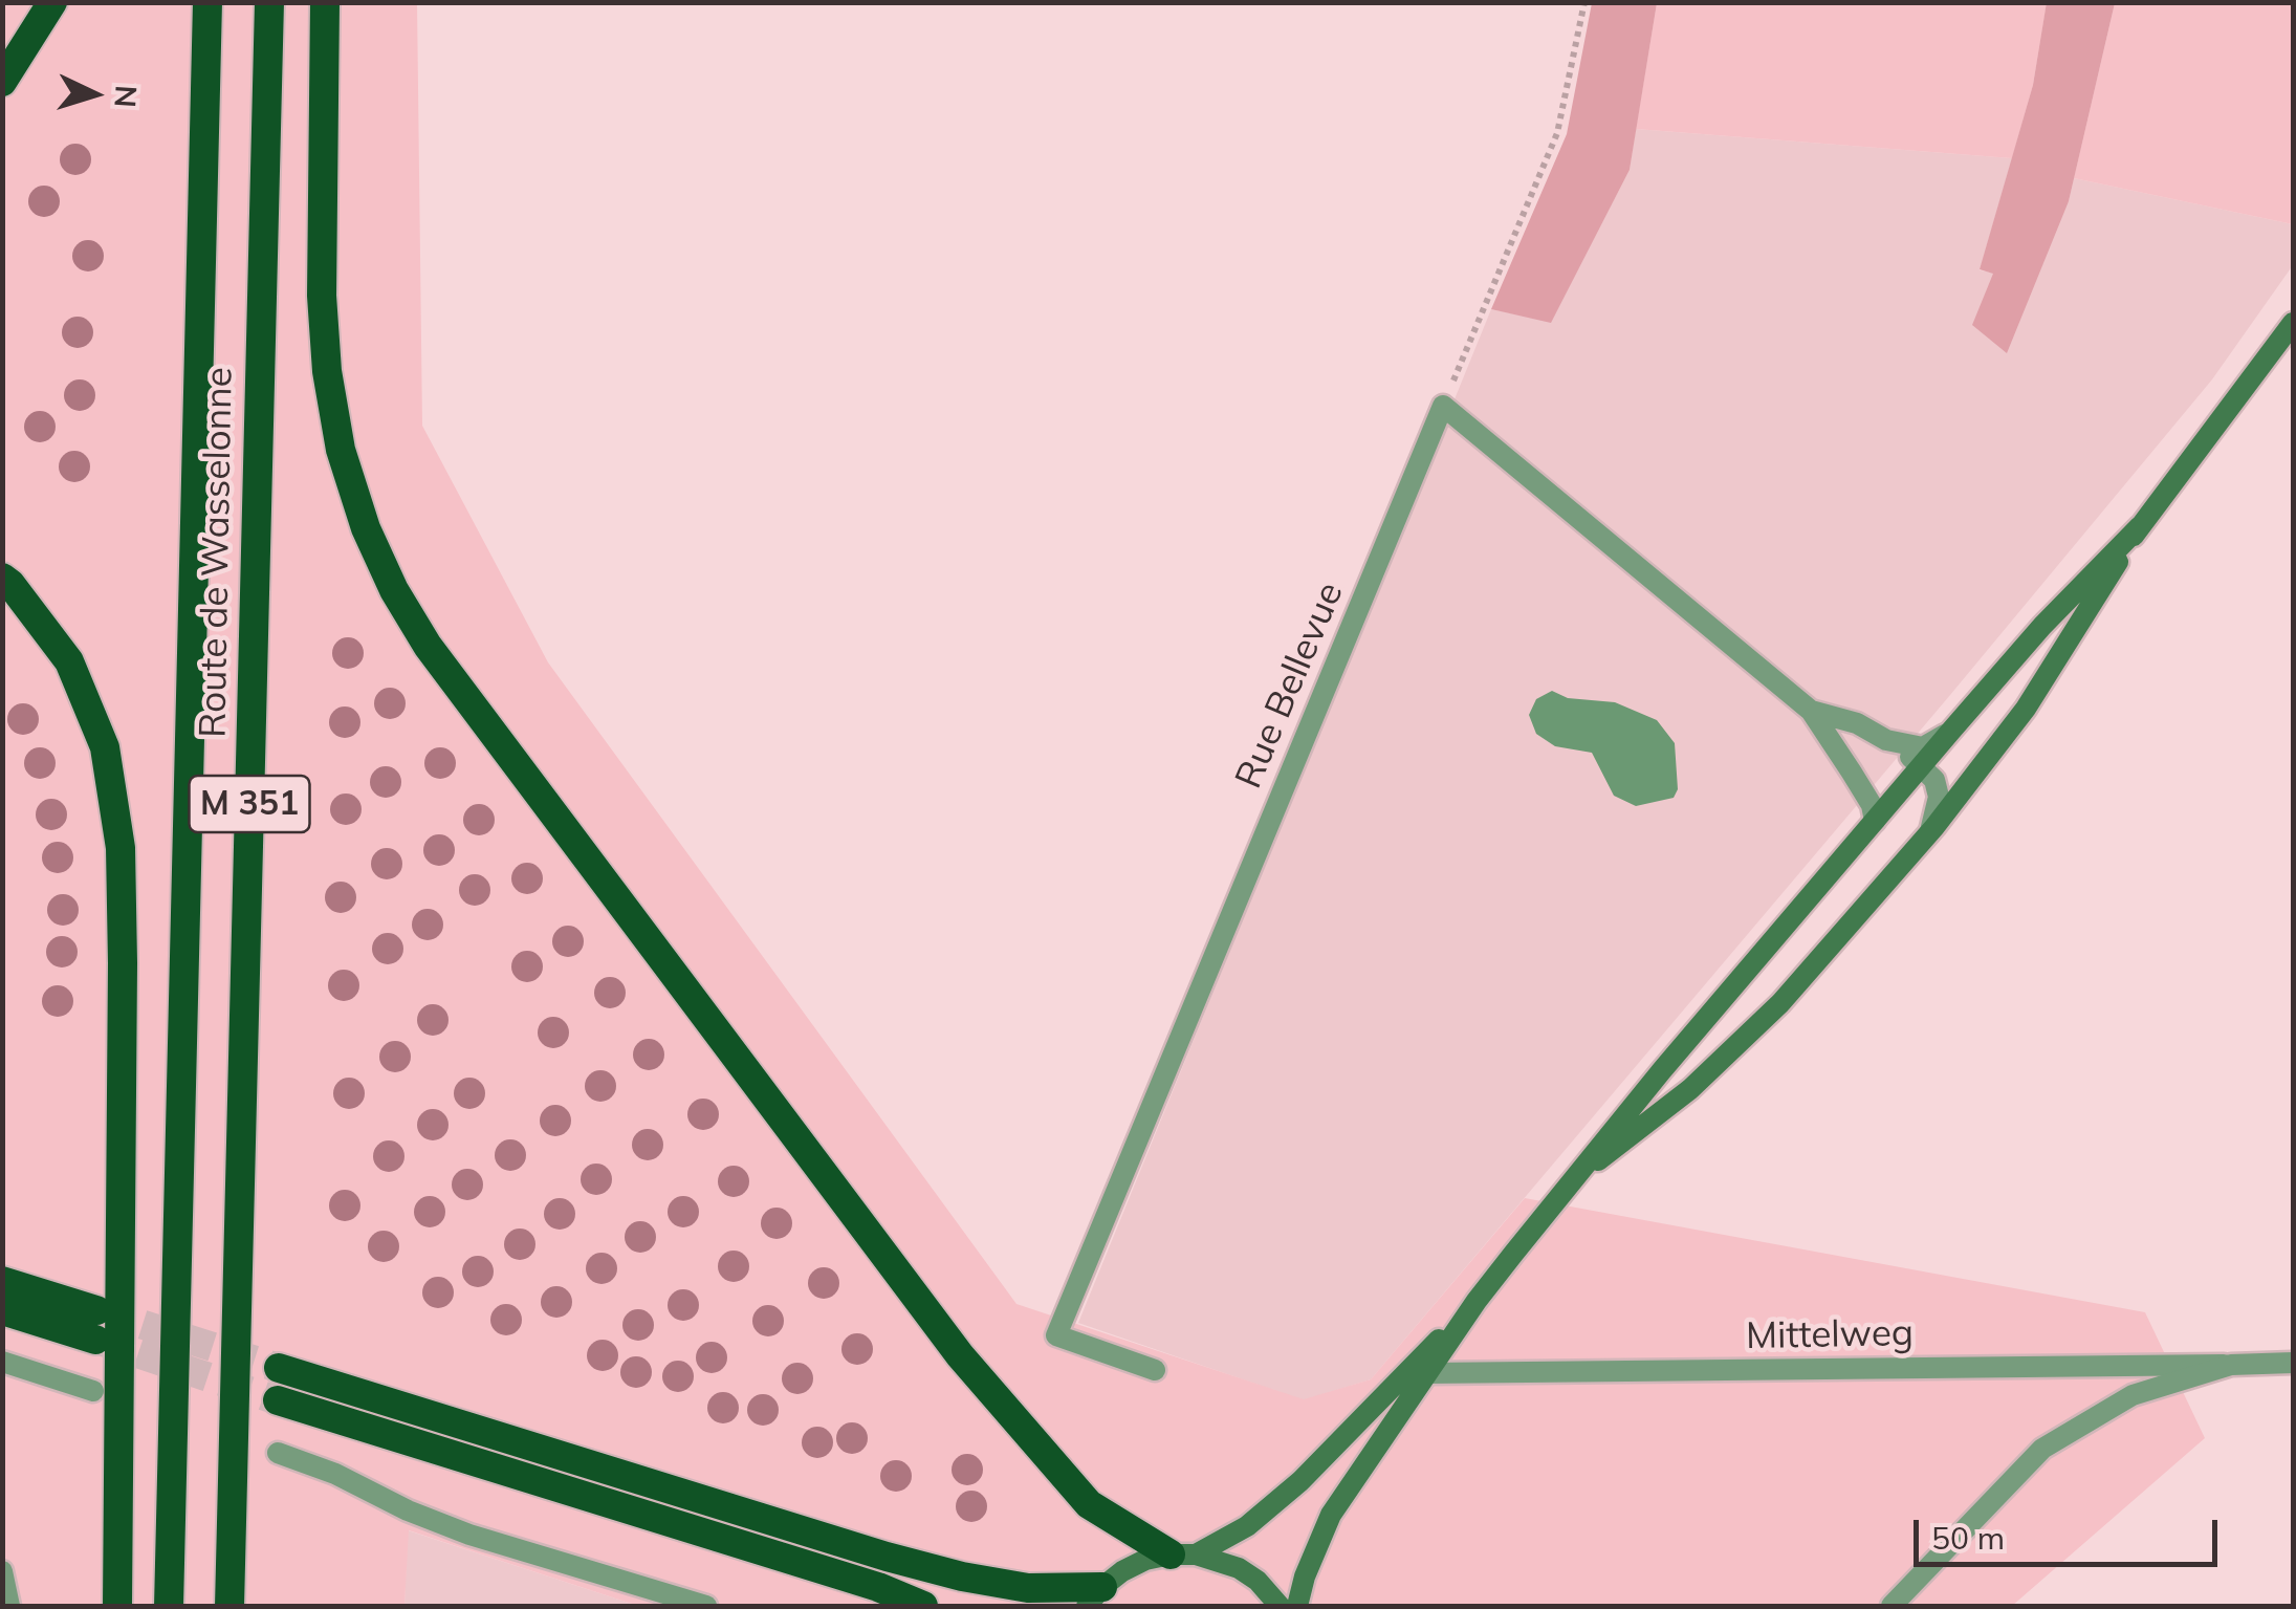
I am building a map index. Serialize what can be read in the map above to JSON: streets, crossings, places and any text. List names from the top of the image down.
{
  "streets": {
    "highway": ["Route de Wasselonne", "M 351"],
    "street": ["Rue Bellevue", "Mittelweg"]
  },
  "scale_bar": "50 m",
  "north": "right"
}
